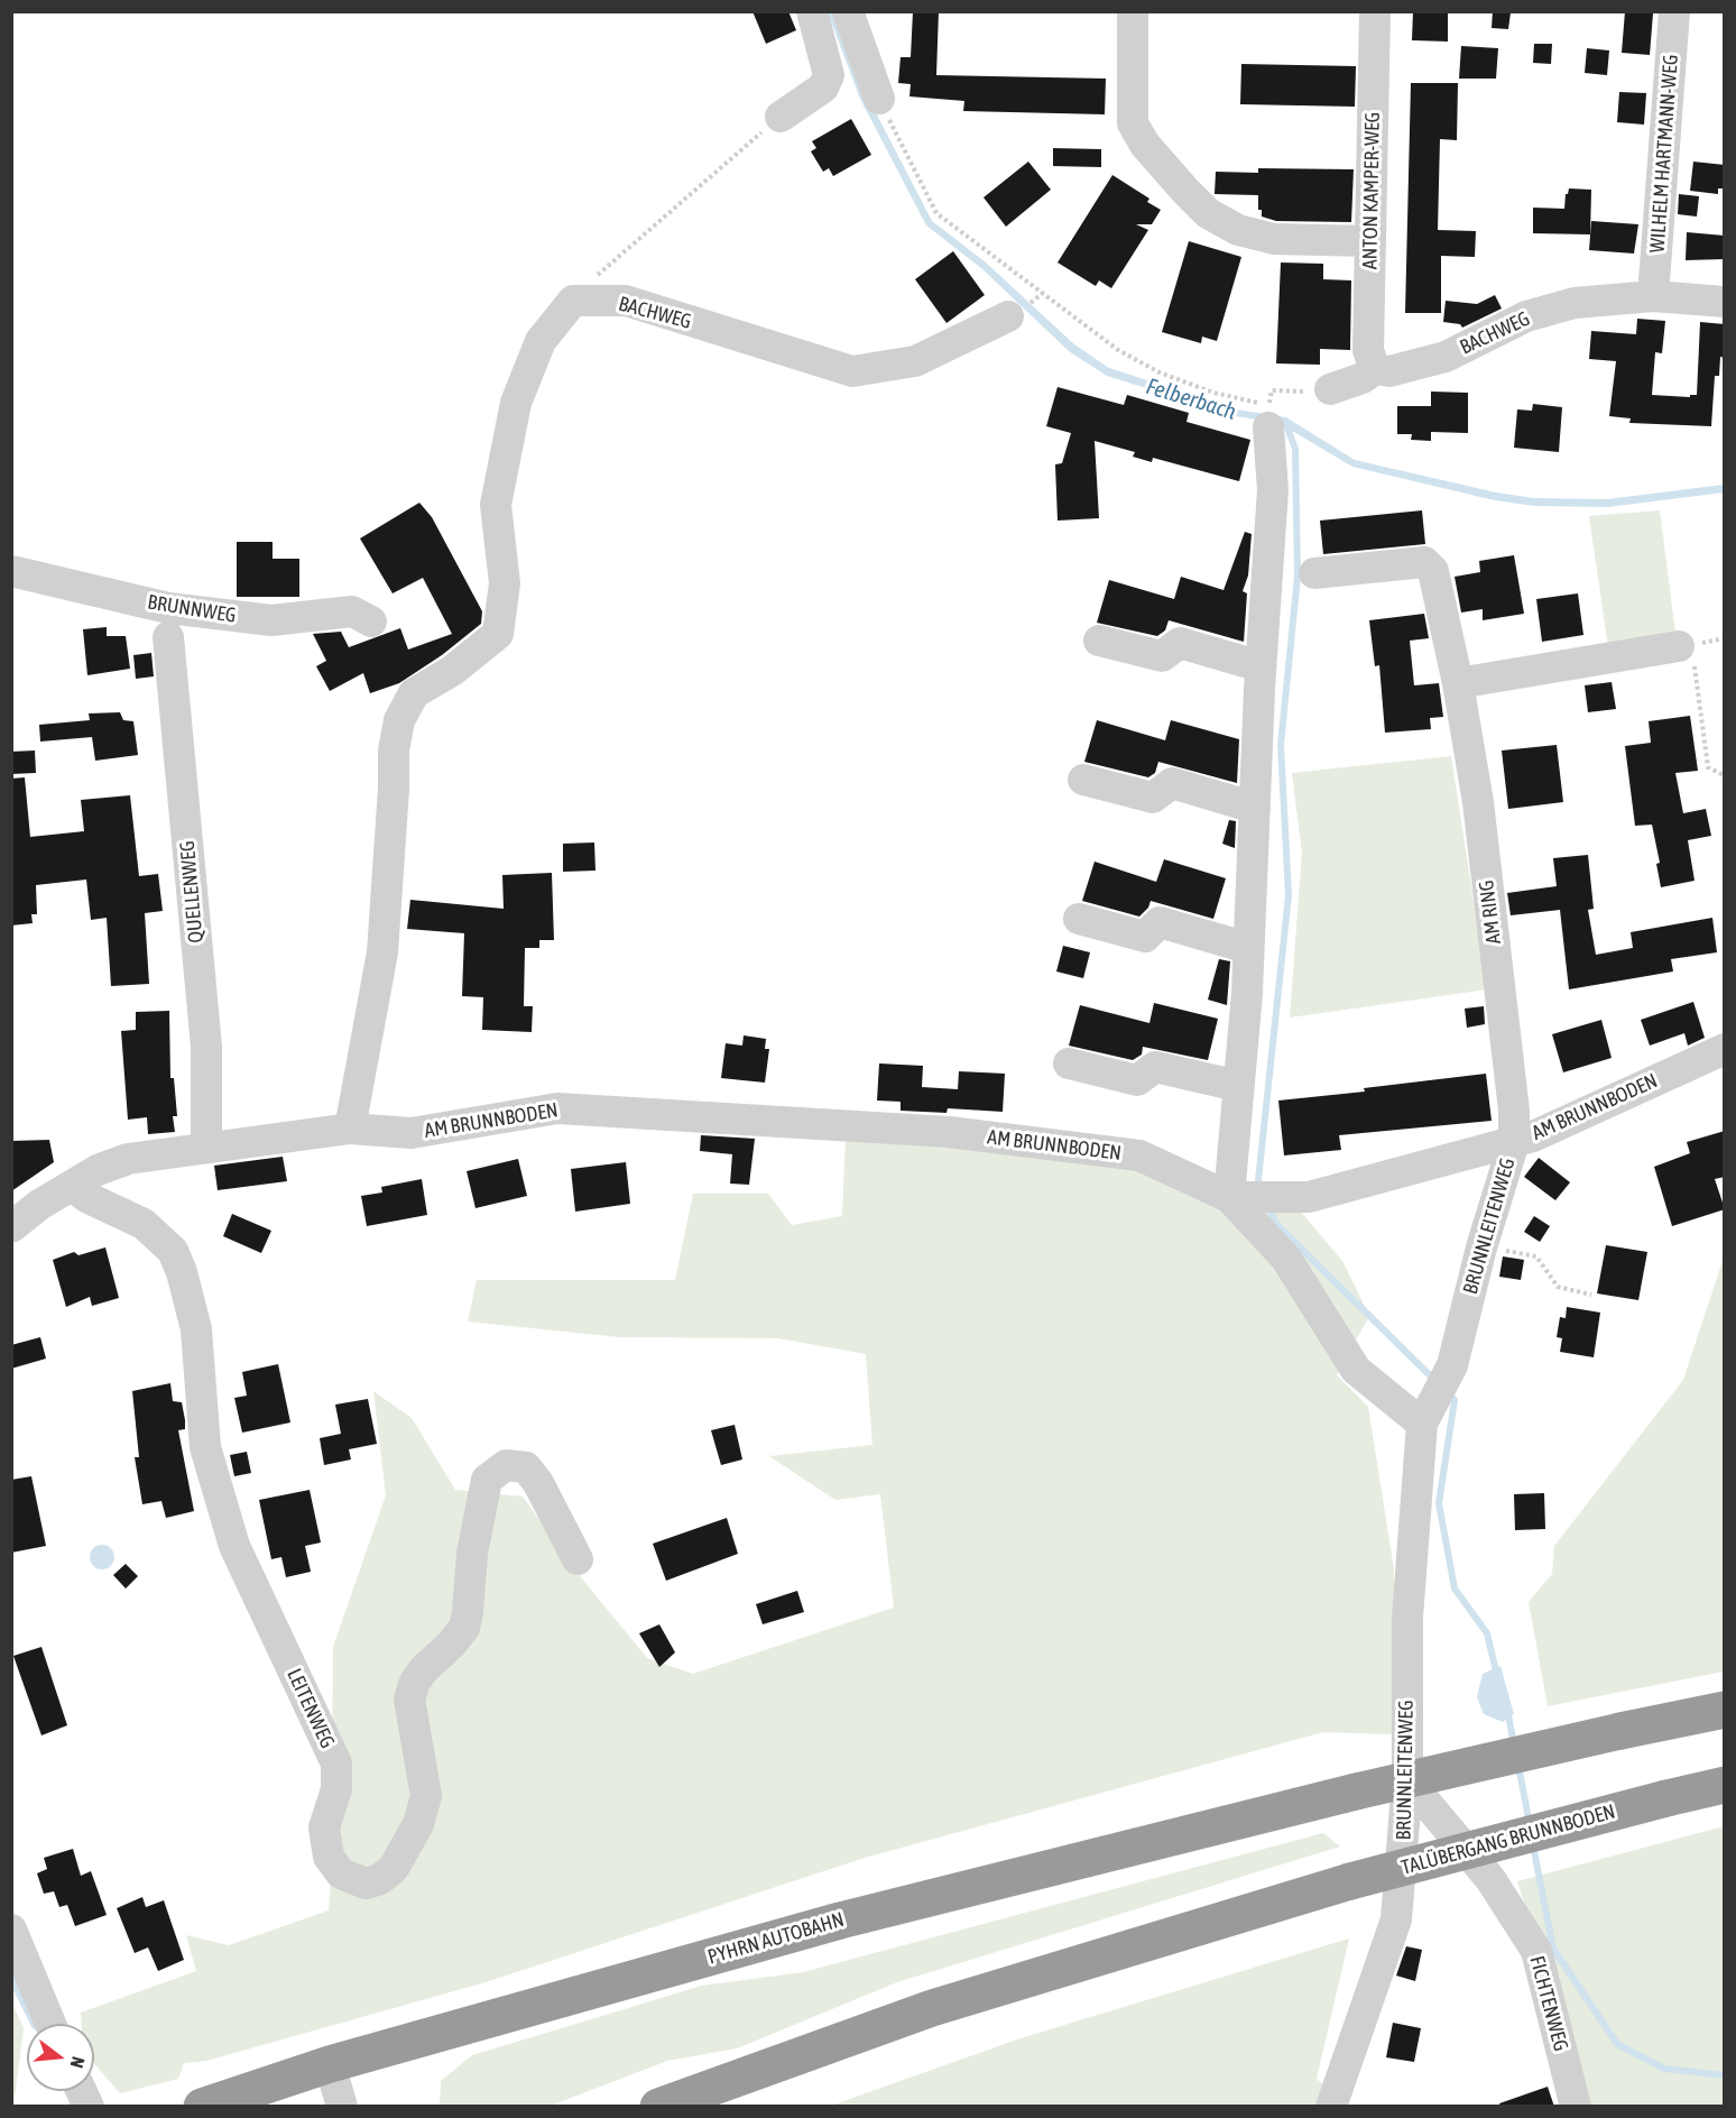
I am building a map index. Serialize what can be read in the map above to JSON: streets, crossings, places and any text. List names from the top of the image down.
{
  "streets": {
    "highway": ["TALÜBERGANG BRUNNBODEN", "PYHRN AUTOBAHN"],
    "street": [
      "WILHELM HARTMANN-WEG",
      "ANTON KAMPER-WEG",
      "BACHWEG",
      "BRUNNWEG",
      "QUELLENWEG",
      "AM RING",
      "AM BRUNNBODEN",
      "BRUNNLEITENWEG",
      "LEITENWEG",
      "FICHTENWEG"
    ]
  },
  "crossings": [
    ["WILHELM HARTMANN-WEG", "BACHWEG"],
    ["ANTON KAMPER-WEG", "BACHWEG"],
    ["QUELLENWEG", "AM BRUNNBODEN"],
    ["AM RING", "AM BRUNNBODEN"],
    ["AM RING", "BRUNNLEITENWEG"],
    ["AM BRUNNBODEN", "BRUNNLEITENWEG"],
    ["AM BRUNNBODEN", "LEITENWEG"],
    ["BRUNNLEITENWEG", "FICHTENWEG"]
  ],
  "water": ["Felberbach"],
  "north": "right"
}
